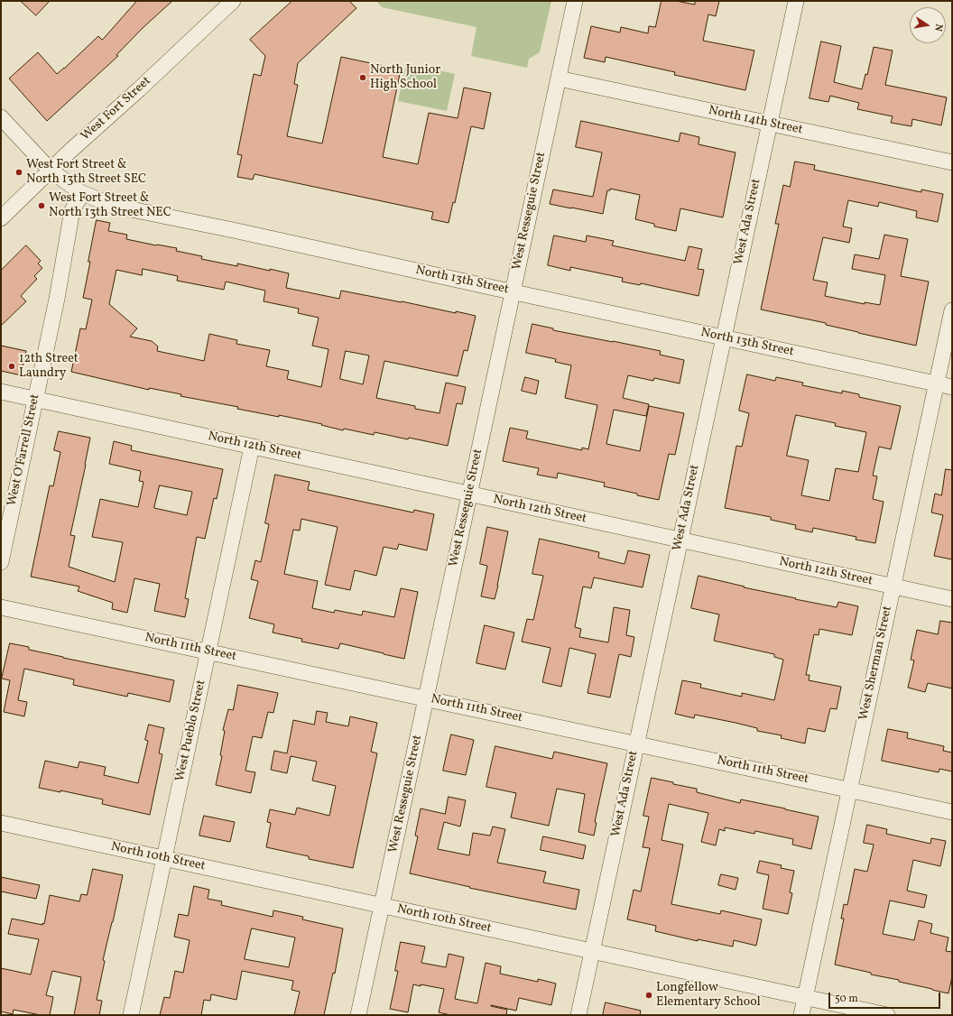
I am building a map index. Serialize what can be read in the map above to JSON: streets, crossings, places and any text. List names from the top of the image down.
{
  "streets": {
    "street": [
      "West Fort Street",
      "North 14th Street",
      "West Resseguie Street",
      "West Ada Street",
      "North 13th Street",
      "North 12th Street",
      "West O'Farrell Street",
      "North 11th Street",
      "West Sherman Street",
      "West Pueblo Street",
      "North 10th Street"
    ]
  },
  "crossings": [
    ["West Fort Street", "North 13th Street"],
    ["North 14th Street", "West Resseguie Street"],
    ["North 14th Street", "West Ada Street"],
    ["West Resseguie Street", "North 13th Street"],
    ["West Resseguie Street", "North 12th Street"],
    ["West Resseguie Street", "North 11th Street"],
    ["West Resseguie Street", "North 10th Street"],
    ["West Ada Street", "North 13th Street"],
    ["West Ada Street", "North 12th Street"],
    ["West Ada Street", "North 11th Street"],
    ["West Ada Street", "North 10th Street"],
    ["North 13th Street", "West O'Farrell Street"],
    ["North 13th Street", "West Sherman Street"],
    ["North 12th Street", "West O'Farrell Street"],
    ["North 12th Street", "West Sherman Street"],
    ["North 12th Street", "West Pueblo Street"],
    ["North 11th Street", "West Sherman Street"],
    ["North 11th Street", "West Pueblo Street"],
    ["West Sherman Street", "North 10th Street"],
    ["West Pueblo Street", "North 10th Street"]
  ],
  "places": [
    "North Junior High School",
    "West Fort Street & North 13th Street SEC",
    "West Fort Street & North 13th Street NEC",
    "12th Street Laundry",
    "Longfellow Elementary School"
  ],
  "scale_bar": "50 m",
  "north": "right"
}
